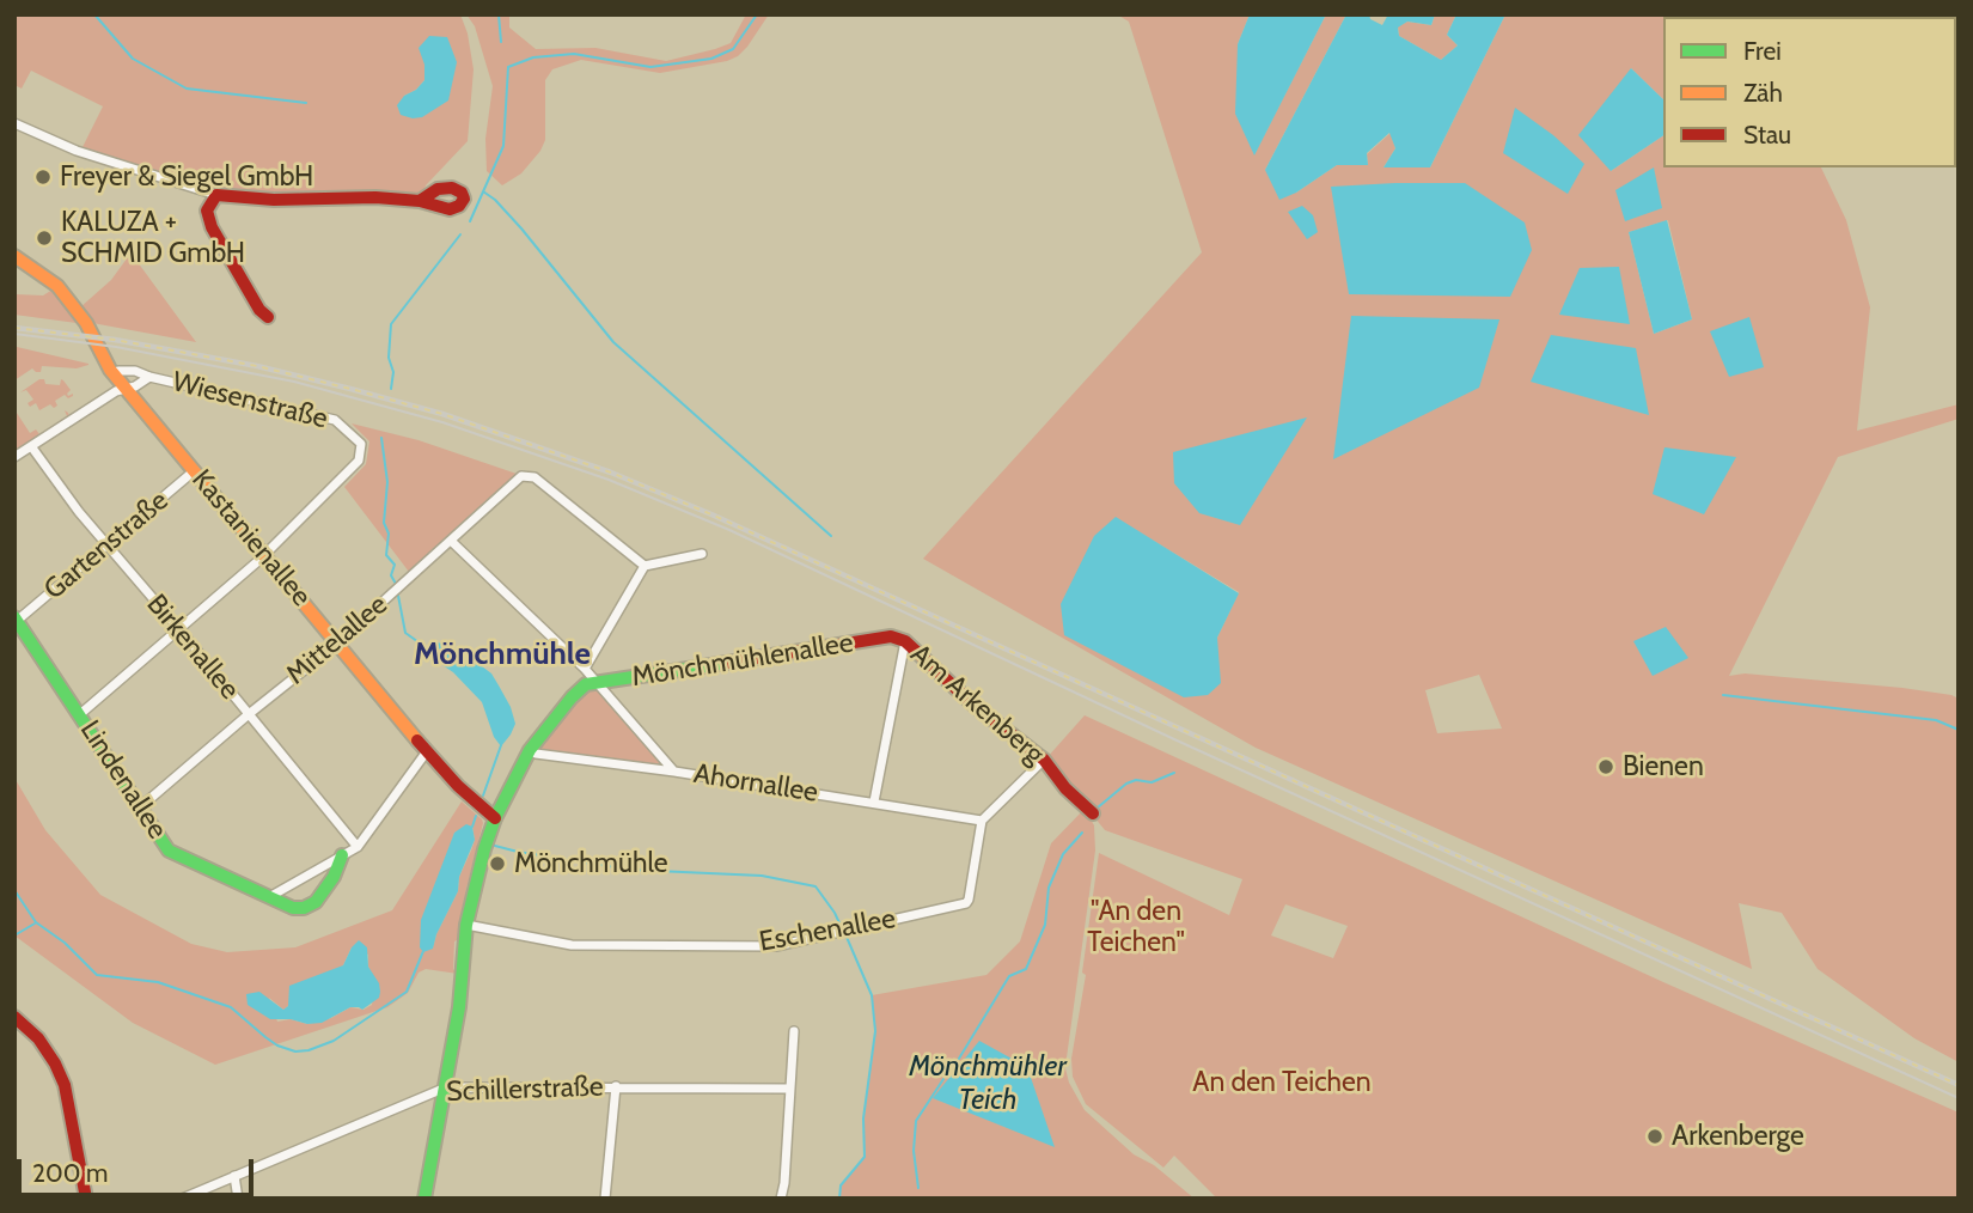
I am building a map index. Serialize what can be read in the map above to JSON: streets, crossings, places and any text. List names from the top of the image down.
{
  "streets": {
    "street": [
      "Wiesenstraße",
      "Kastanienallee",
      "Gartenstraße",
      "Mittelallee",
      "Birkenallee",
      "Mönchmühlenallee",
      "Am Arkenberg",
      "Lindenallee",
      "Ahornallee",
      "Eschenallee",
      "Schillerstraße"
    ]
  },
  "crossings": [
    ["Wiesenstraße", "Kastanienallee"],
    ["Wiesenstraße", "Birkenallee"],
    ["Kastanienallee", "Gartenstraße"],
    ["Kastanienallee", "Mittelallee"],
    ["Kastanienallee", "Mönchmühlenallee"],
    ["Gartenstraße", "Birkenallee"],
    ["Gartenstraße", "Lindenallee"],
    ["Mittelallee", "Birkenallee"],
    ["Mittelallee", "Lindenallee"],
    ["Mönchmühlenallee", "Am Arkenberg"],
    ["Mönchmühlenallee", "Ahornallee"],
    ["Mönchmühlenallee", "Eschenallee"],
    ["Mönchmühlenallee", "Schillerstraße"],
    ["Am Arkenberg", "Ahornallee"],
    ["Ahornallee", "Eschenallee"]
  ],
  "districts": ["Mönchmühle"],
  "water": ["Mönchmühler Teich"],
  "parks": ["\"An den Teichen\"", "An den Teichen"],
  "places": [
    "Freyer & Siegel GmbH",
    "KALUZA + SCHMID GmbH",
    "Bienen",
    "Mönchmühle",
    "Arkenberge"
  ],
  "legend": ["Frei", "Zäh", "Stau"],
  "scale_bar": "200 m"
}
